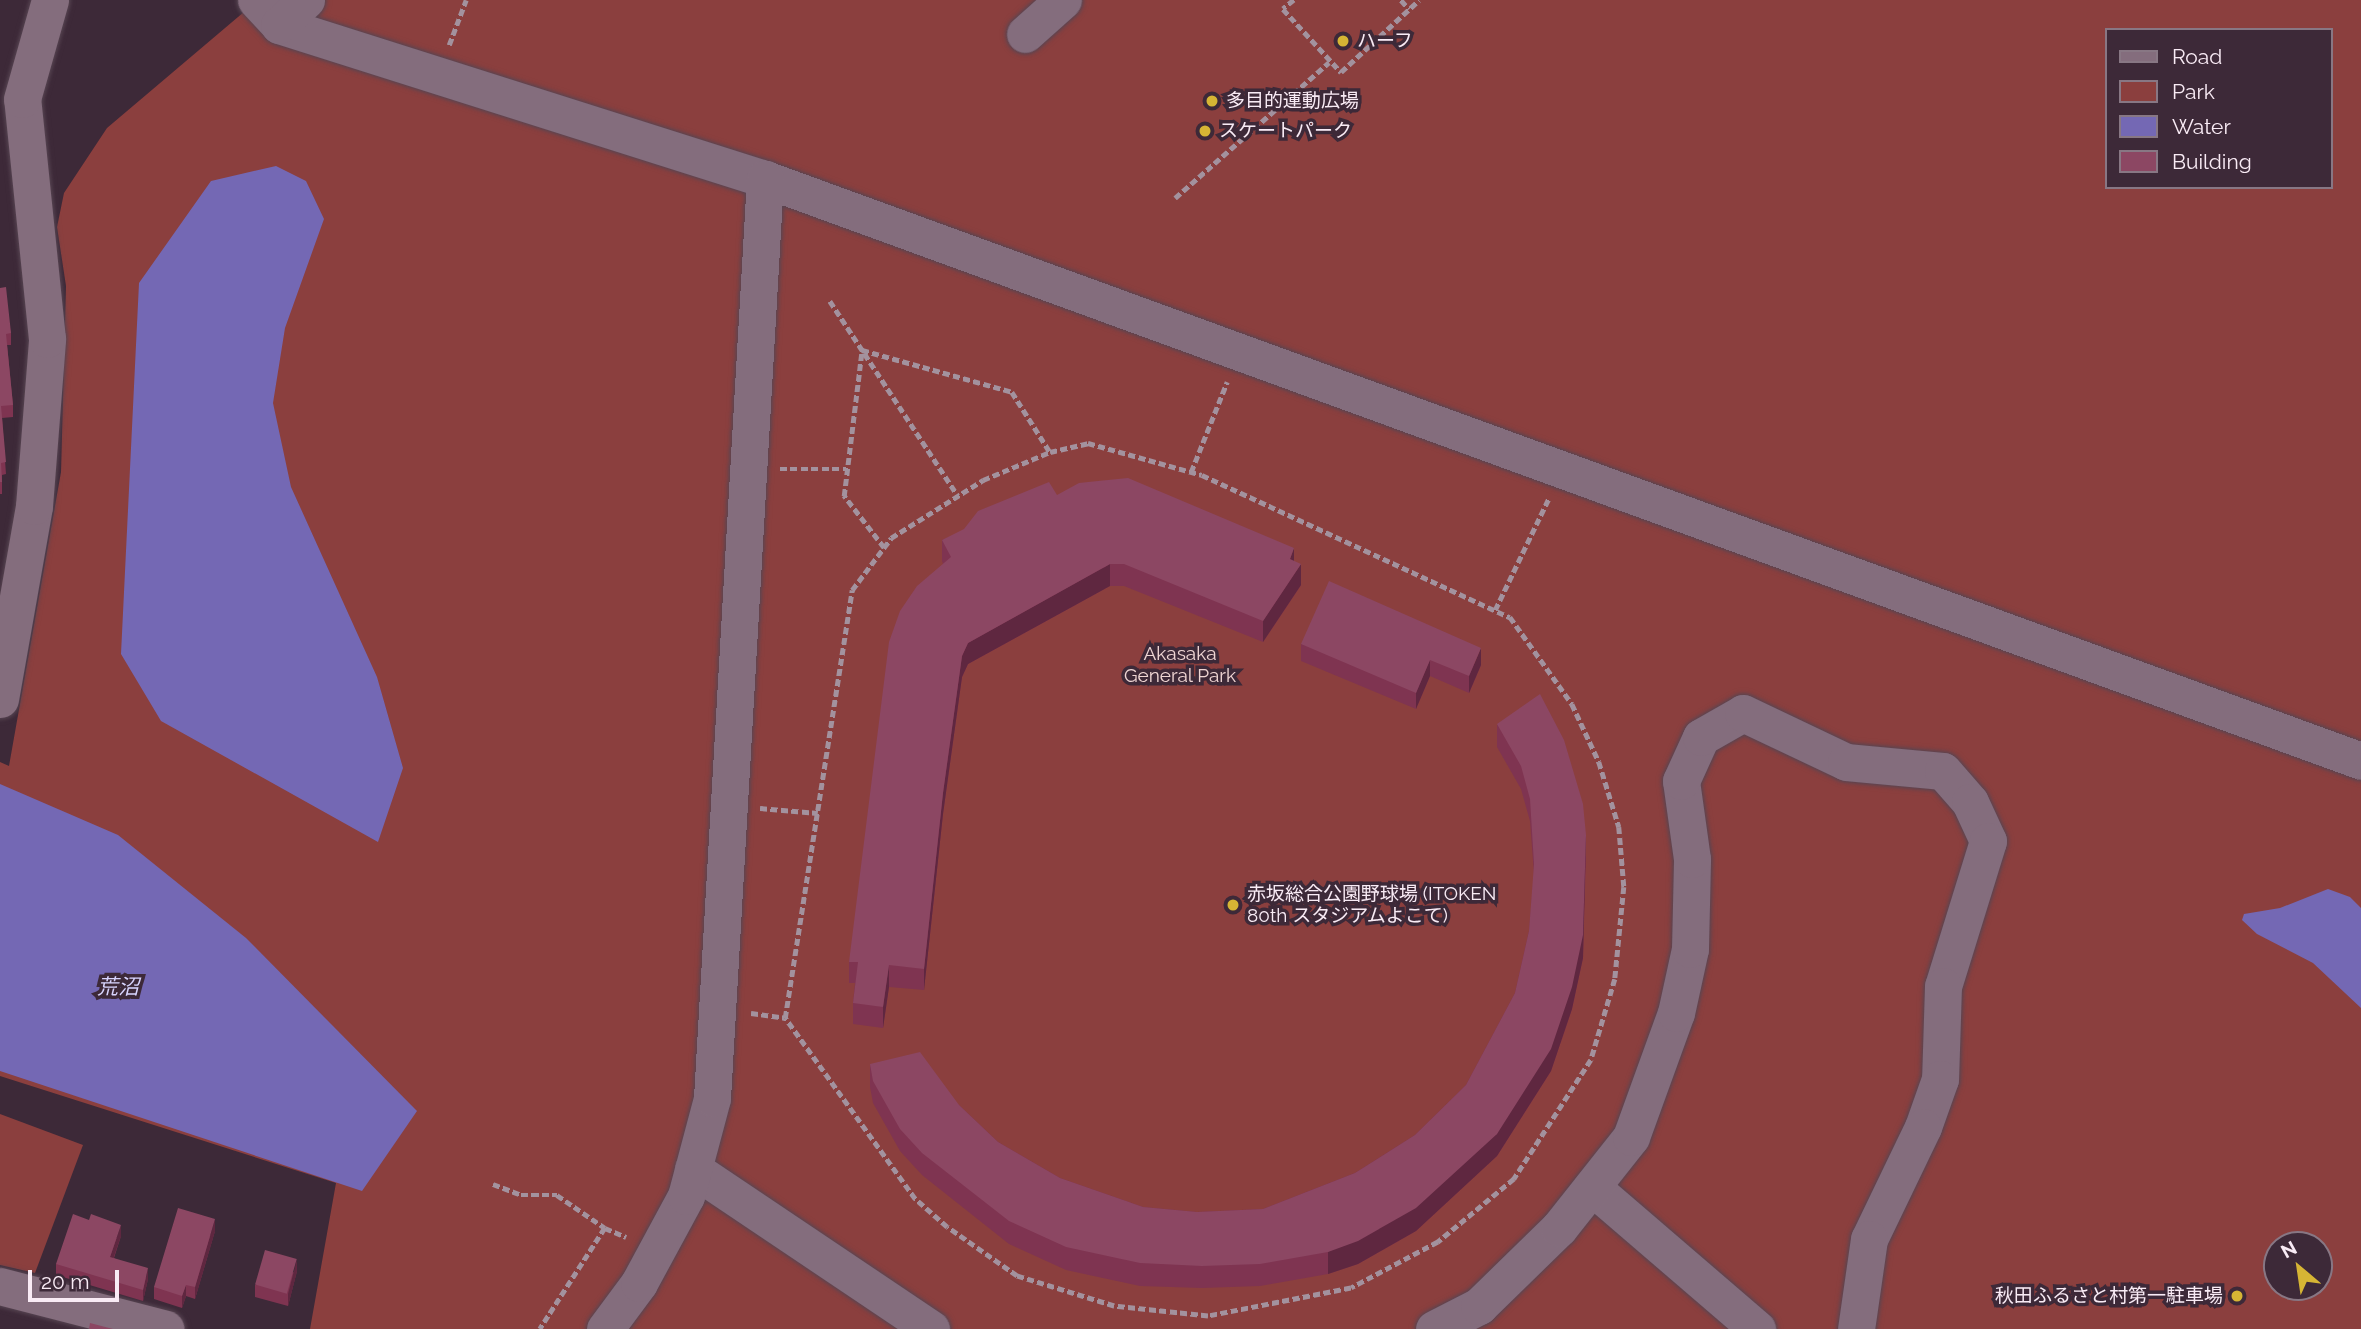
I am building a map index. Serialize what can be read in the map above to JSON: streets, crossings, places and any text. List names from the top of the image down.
{
  "water": ["荒沼"],
  "parks": ["Akasaka General Park"],
  "places": [
    "ハーフ",
    "多目的運動広場",
    "スケートパーク",
    "赤坂総合公園野球場 (ITOKEN 80th スタジアムよこて)",
    "秋田ふるさと村第一駐車場"
  ],
  "legend": [
    "Road",
    "Park",
    "Water",
    "Building"
  ],
  "scale_bar": "20 m",
  "north": "top left"
}
